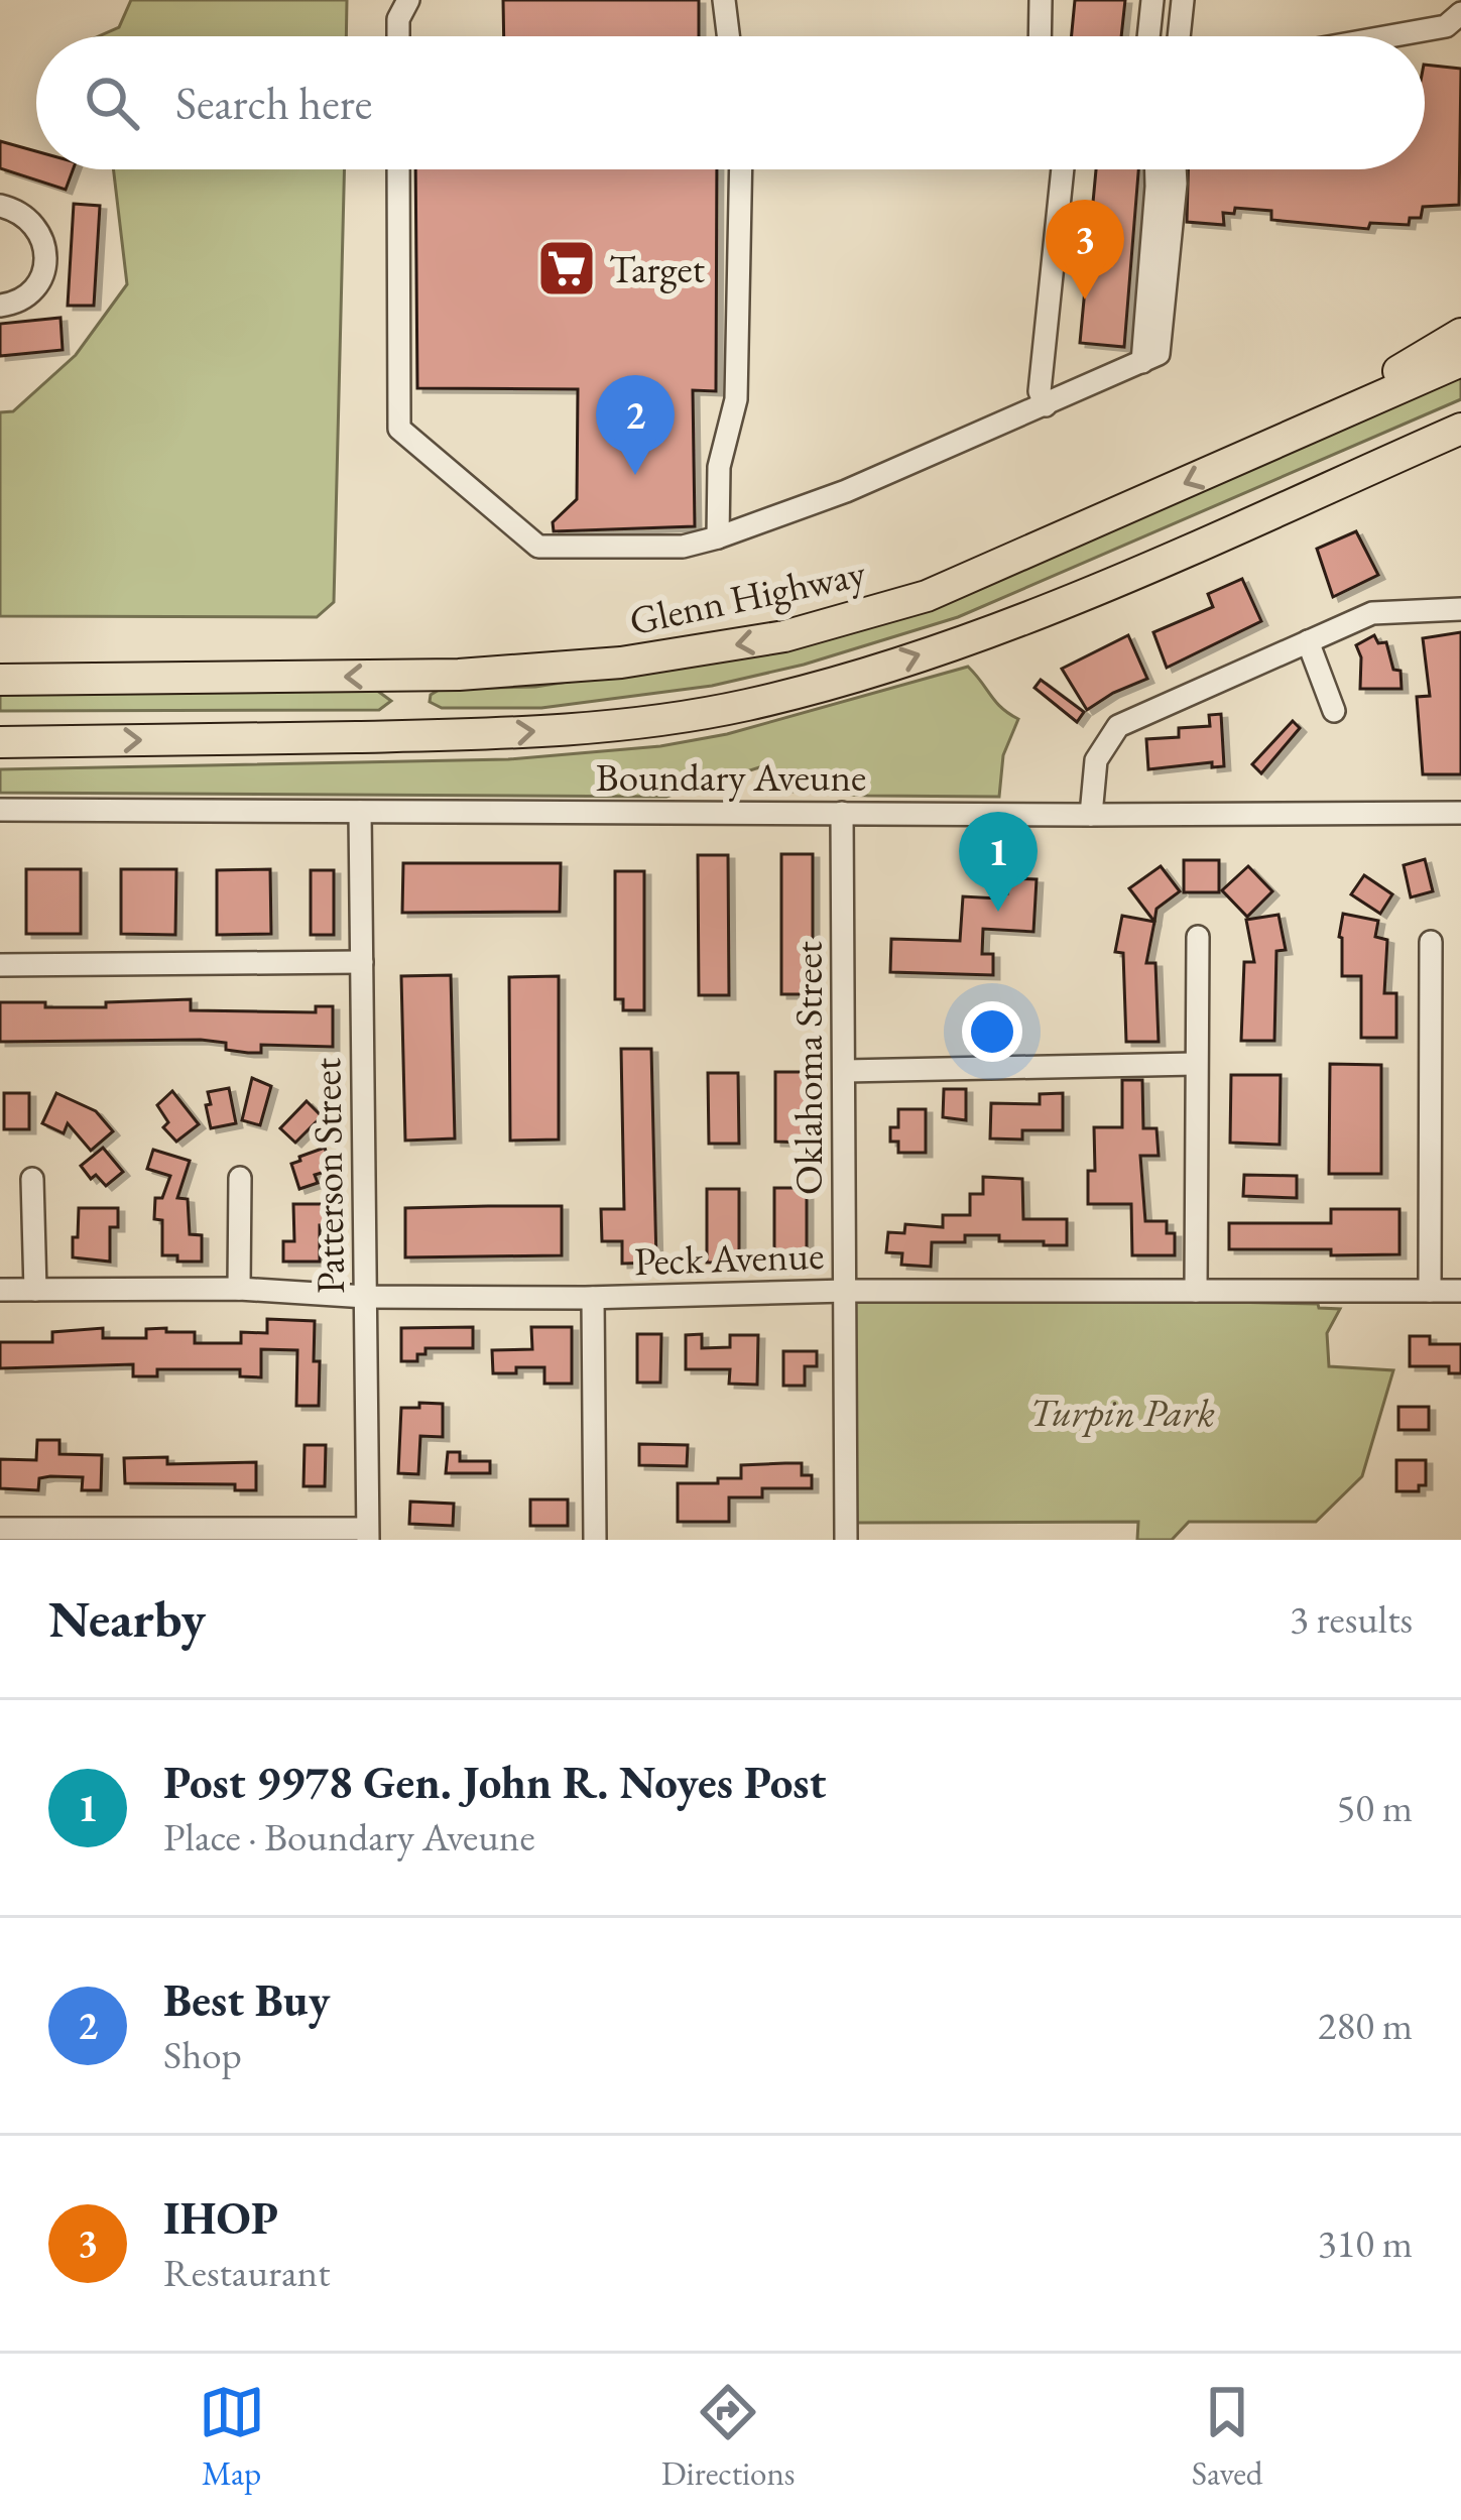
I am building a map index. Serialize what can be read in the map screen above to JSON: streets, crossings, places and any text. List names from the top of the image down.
{
  "streets": {
    "highway": ["Glenn Highway"],
    "street": [
      "Boundary Aveune",
      "Oklahoma Street",
      "Patterson Street",
      "Peck Avenue"
    ]
  },
  "crossings": [
    ["Boundary Aveune", "Oklahoma Street"],
    ["Boundary Aveune", "Patterson Street"],
    ["Oklahoma Street", "Peck Avenue"],
    ["Patterson Street", "Peck Avenue"]
  ],
  "parks": ["Turpin Park"],
  "places": {
    "supermarket": ["Target"]
  },
  "page": {
    "search": "Search here",
    "pins": ["3", "2", "1"],
    "heading": ["Nearby", "3 results"],
    "list": [
      {
        "mark": "1",
        "name": "Post 9978 Gen. John R. Noyes Post",
        "note": "Place · Boundary Aveune",
        "value": "50 m"
      },
      {
        "mark": "2",
        "name": "Best Buy",
        "note": "Shop",
        "value": "280 m"
      },
      {
        "mark": "3",
        "name": "IHOP",
        "note": "Restaurant",
        "value": "310 m"
      }
    ],
    "nav": ["Map", "Directions", "Saved"]
  }
}
